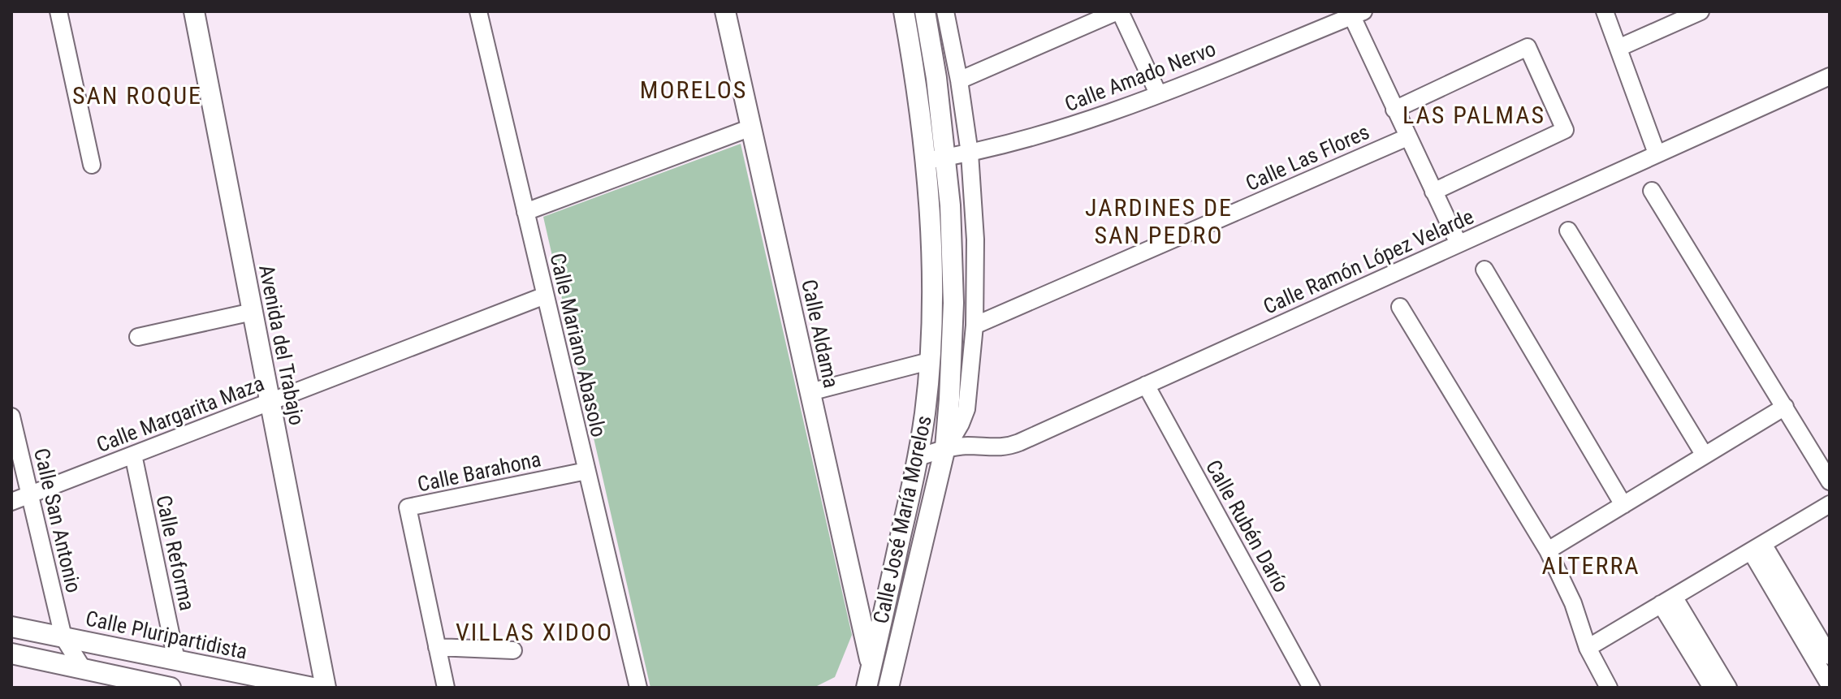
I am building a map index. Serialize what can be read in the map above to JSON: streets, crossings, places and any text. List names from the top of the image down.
{
  "streets": {
    "street": [
      "Calle Amado Nervo",
      "Calle Las Flores",
      "Calle Ramón López Velarde",
      "Calle Aldama",
      "Avenida del Trabajo",
      "Calle Mariano Abasolo",
      "Calle Margarita Maza",
      "Calle Barahona",
      "Calle José María Morelos",
      "Calle San Antonio",
      "Calle Rubén Darío",
      "Calle Reforma",
      "Calle Pluripartidista"
    ]
  },
  "crossings": [
    ["Calle Amado Nervo", "Calle José María Morelos"],
    ["Calle Ramón López Velarde", "Calle José María Morelos"],
    ["Calle Ramón López Velarde", "Calle Rubén Darío"],
    ["Calle Aldama", "Calle José María Morelos"],
    ["Avenida del Trabajo", "Calle Margarita Maza"],
    ["Calle Mariano Abasolo", "Calle Margarita Maza"],
    ["Calle Mariano Abasolo", "Calle Barahona"],
    ["Calle Margarita Maza", "Calle San Antonio"],
    ["Calle Margarita Maza", "Calle Reforma"],
    ["Calle San Antonio", "Calle Pluripartidista"],
    ["Calle Reforma", "Calle Pluripartidista"]
  ],
  "districts": [
    "MORELOS",
    "SAN ROQUE",
    "LAS PALMAS",
    "JARDINES DE SAN PEDRO",
    "ALTERRA",
    "VILLAS XIDOO"
  ]
}
